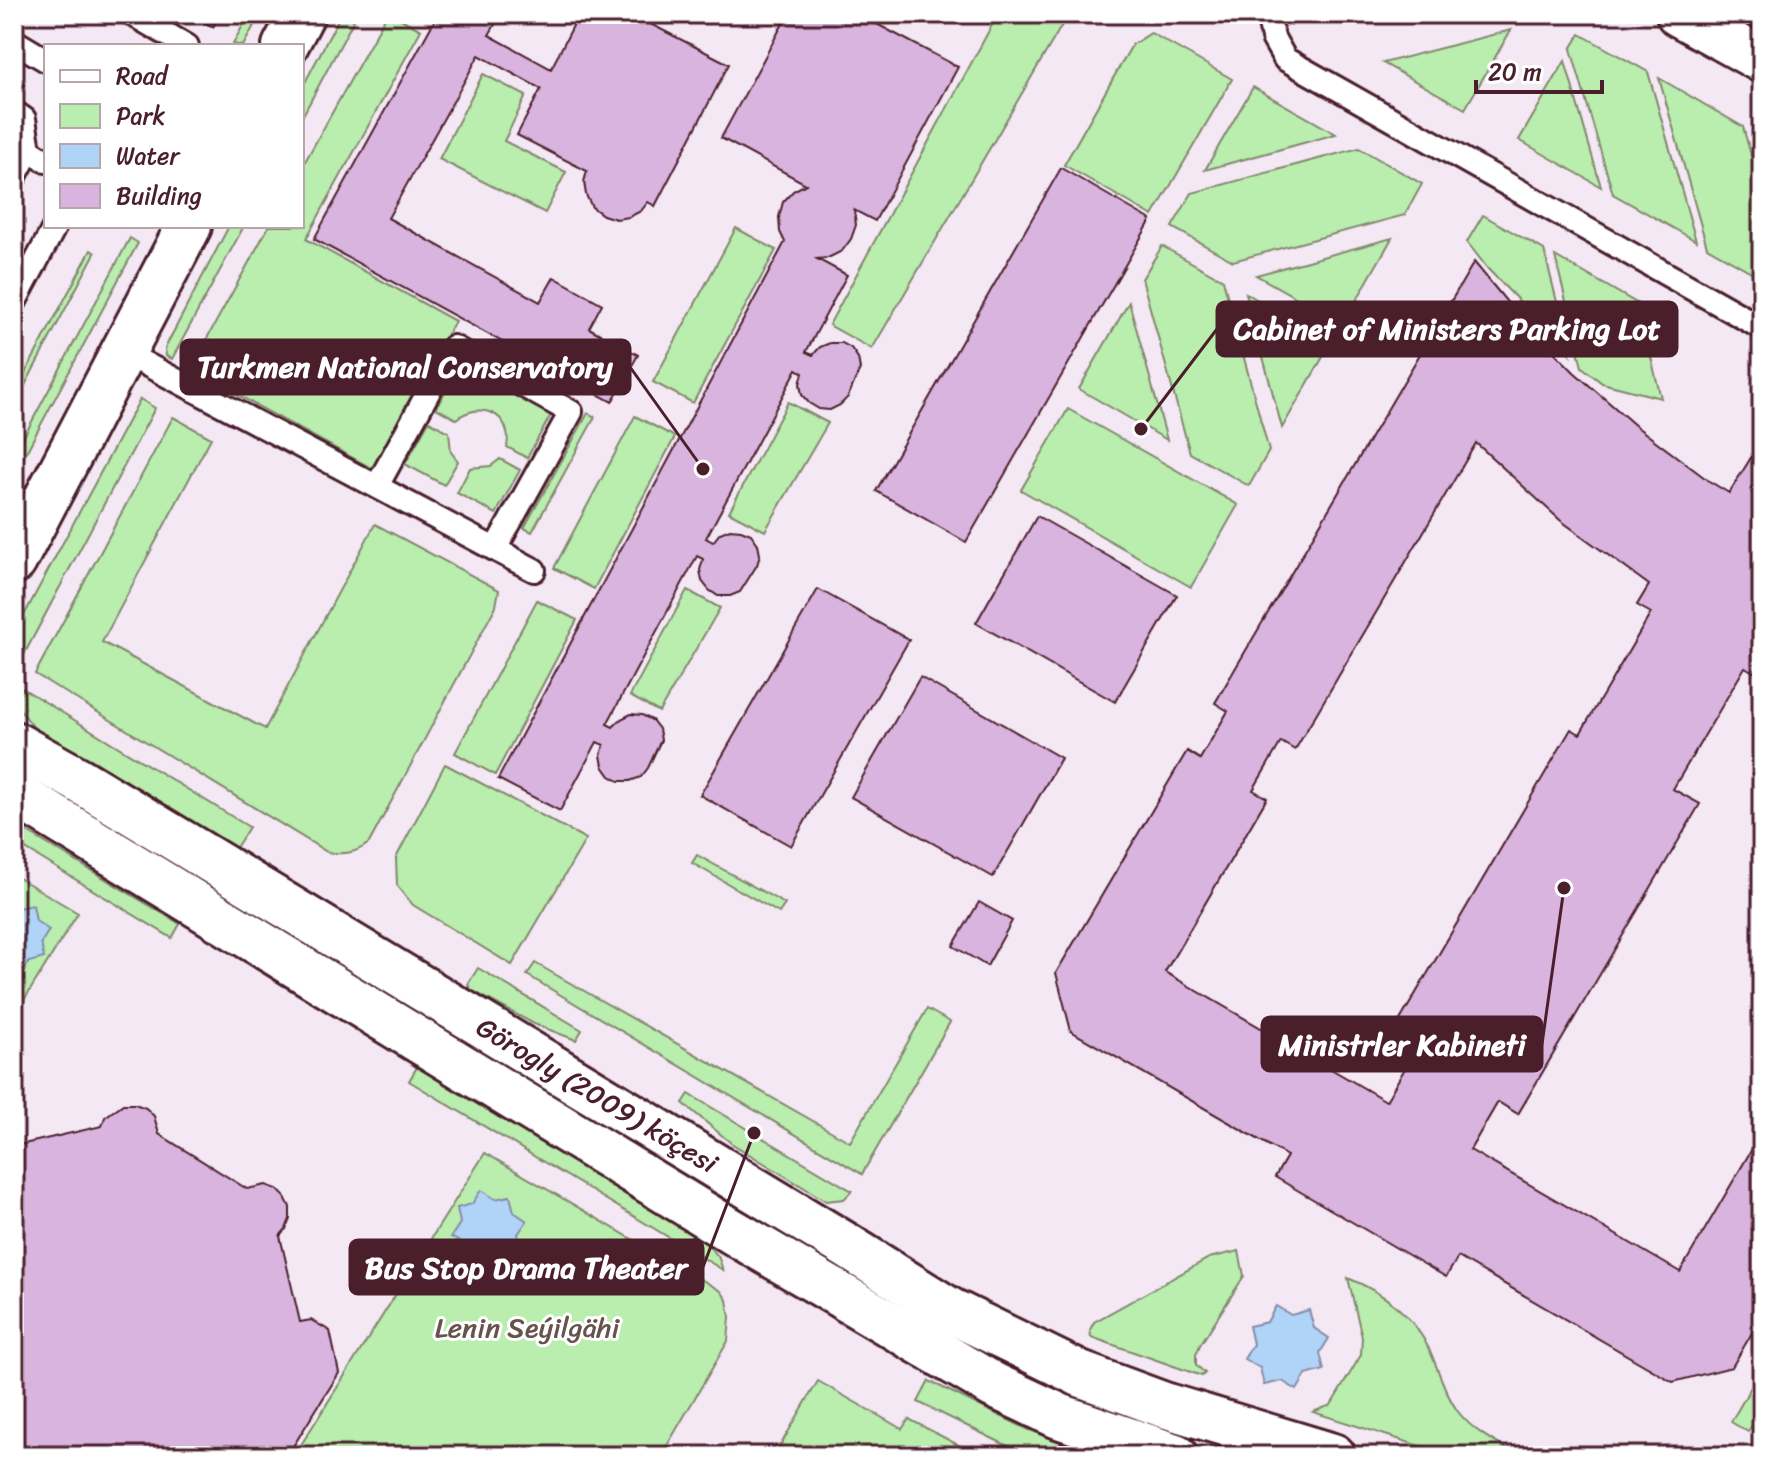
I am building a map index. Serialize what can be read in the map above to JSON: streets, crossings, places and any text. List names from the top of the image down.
{
  "streets": {
    "street": ["Görogly (2009) köçesi"]
  },
  "parks": ["Lenin Seýilgähi"],
  "places": [
    "Cabinet of Ministers Parking Lot",
    "Turkmen National Conservatory",
    "Ministrler Kabineti",
    "Bus Stop Drama Theater"
  ],
  "legend": [
    "Road",
    "Park",
    "Water",
    "Building"
  ],
  "scale_bar": "20 m"
}
